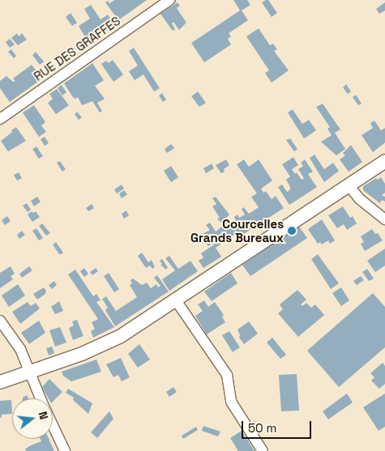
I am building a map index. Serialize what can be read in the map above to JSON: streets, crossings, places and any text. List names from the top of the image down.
{
  "streets": {
    "street": ["RUE DES GRAFFES"]
  },
  "places": ["Courcelles Grands Bureaux"],
  "scale_bar": "50 m",
  "north": "right"
}
